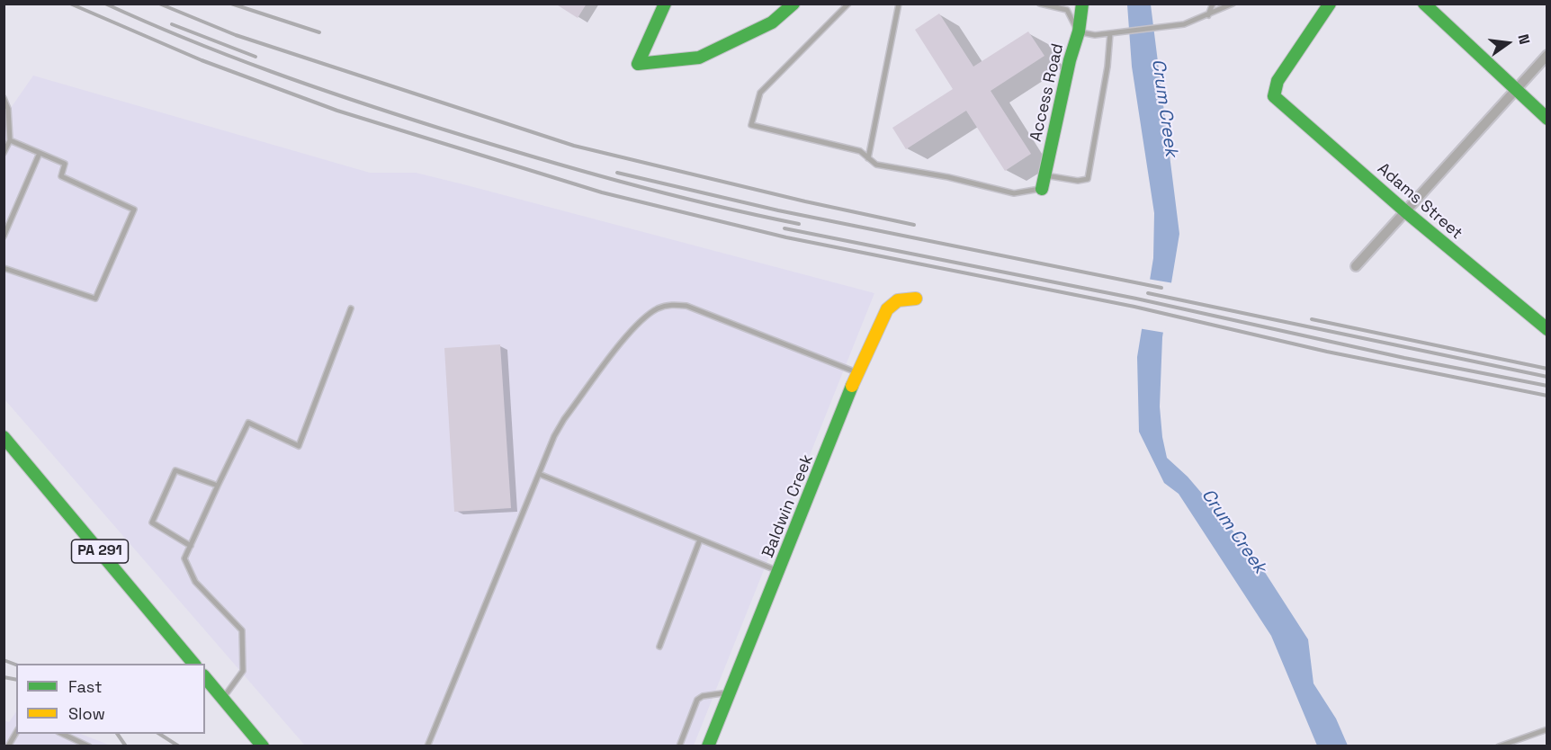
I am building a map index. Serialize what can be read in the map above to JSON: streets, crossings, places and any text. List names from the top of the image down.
{
  "streets": {
    "street": [
      "Access Road",
      "Adams Street",
      "Baldwin Creek",
      "PA 291"
    ]
  },
  "water": ["Crum Creek"],
  "legend": ["Fast", "Slow"],
  "north": "right"
}
